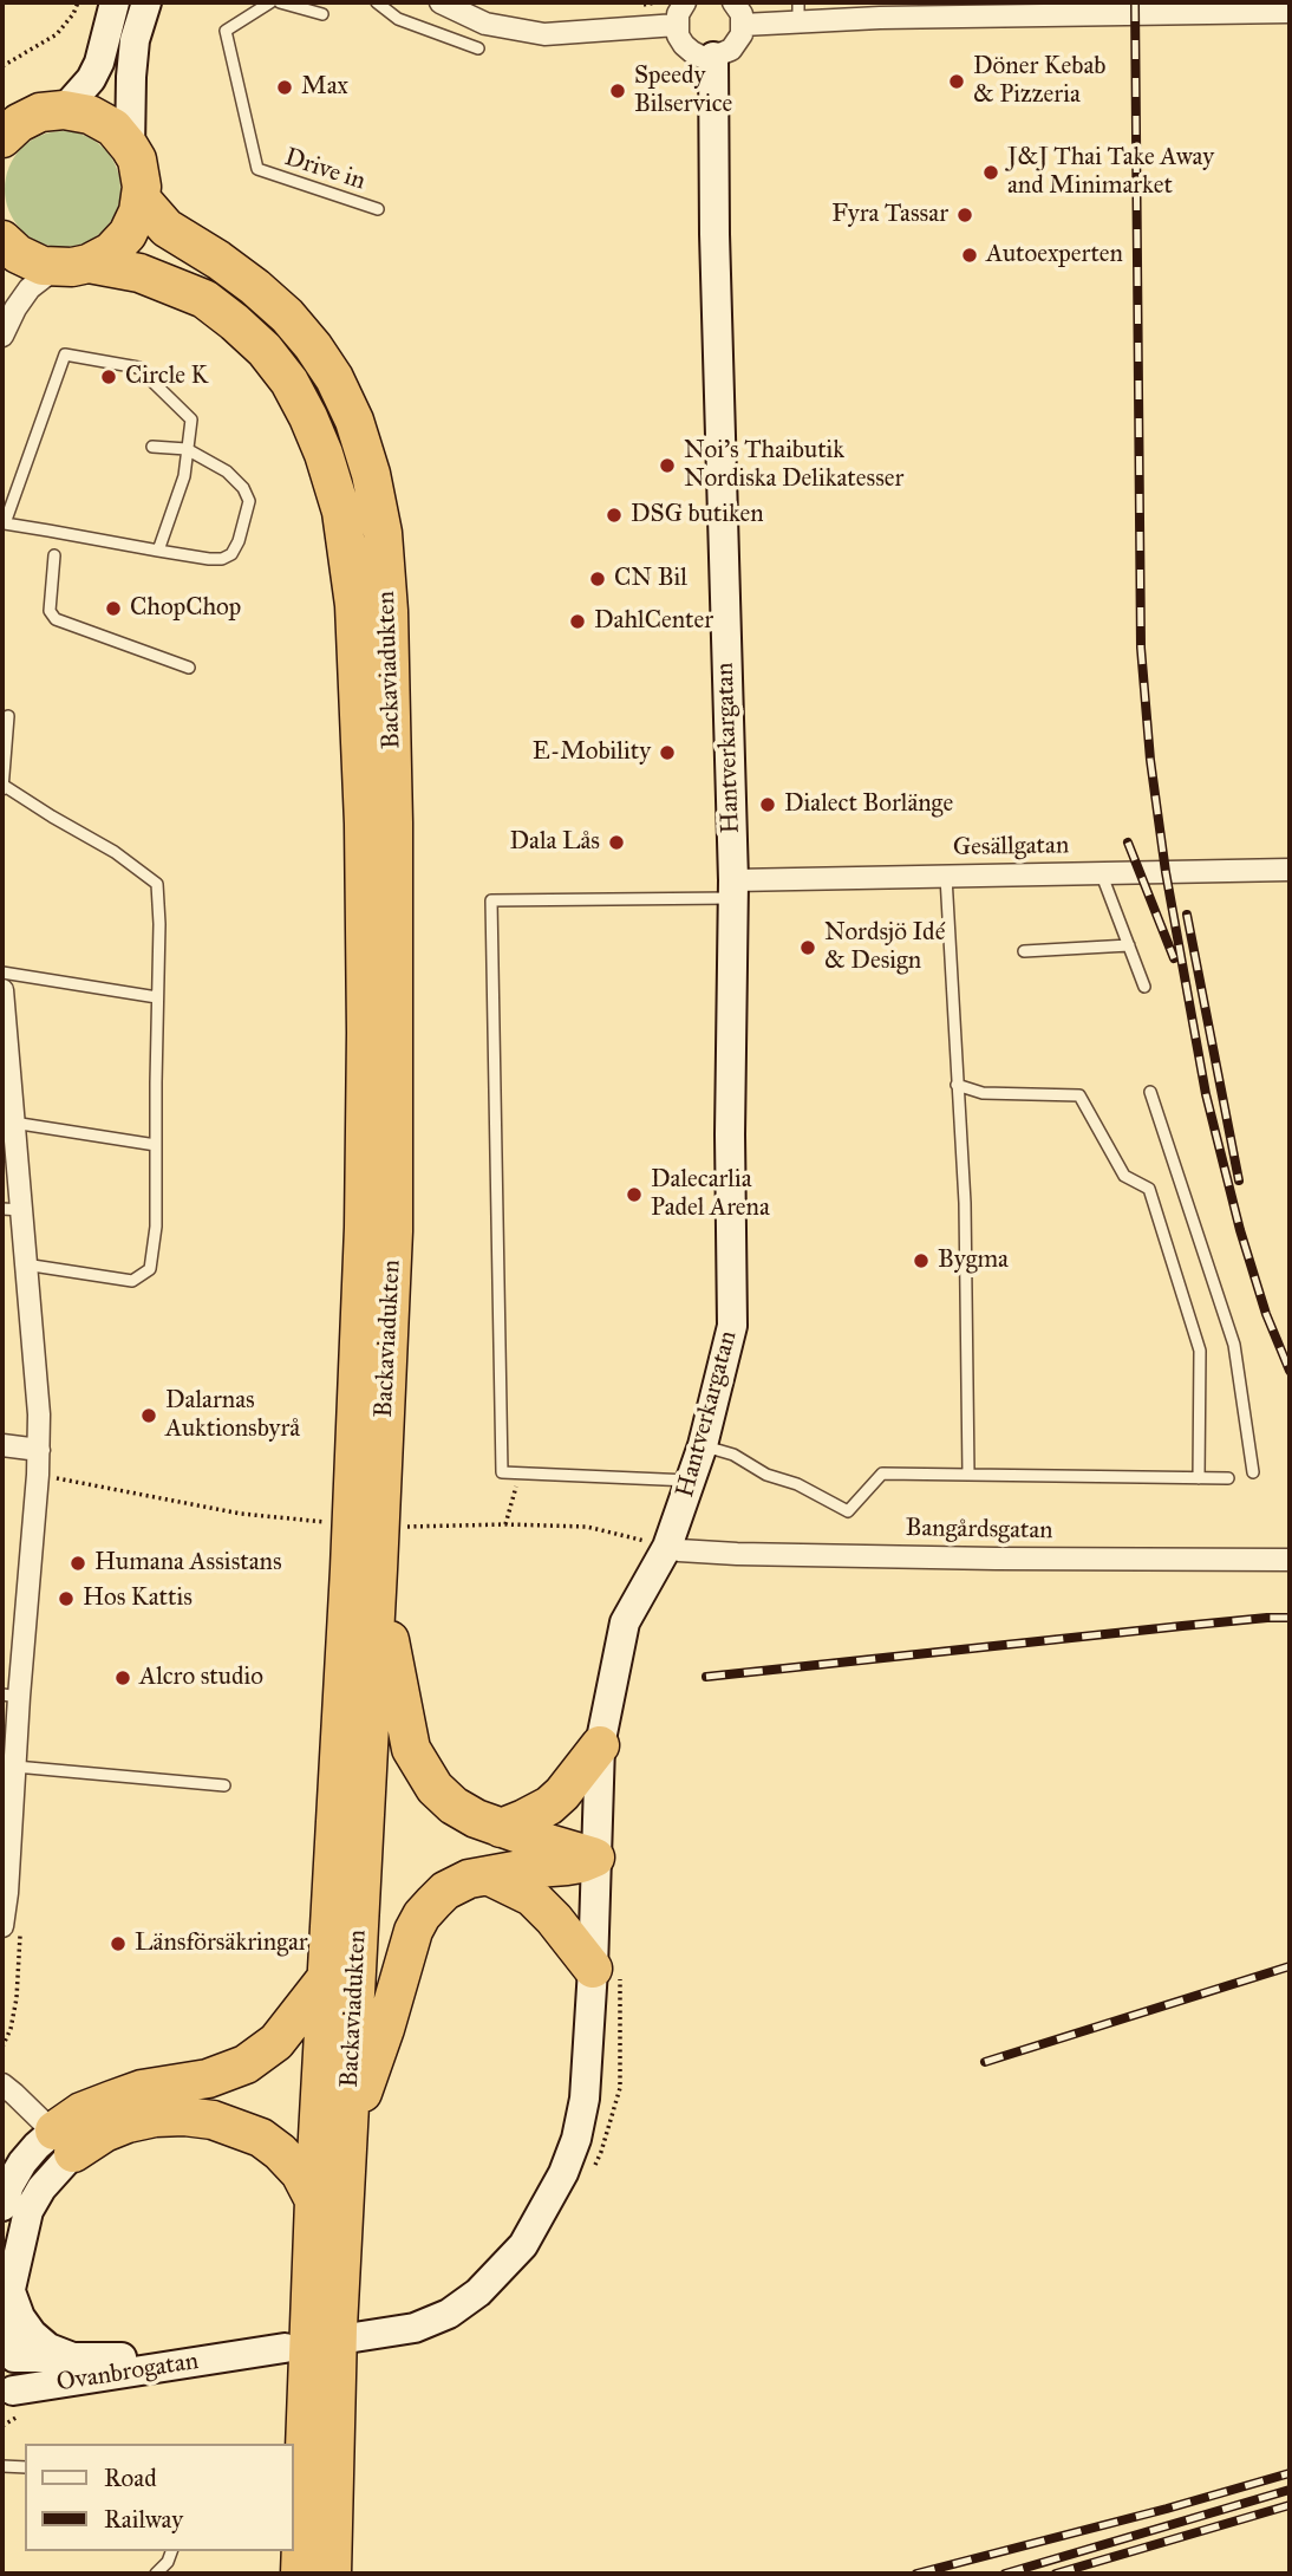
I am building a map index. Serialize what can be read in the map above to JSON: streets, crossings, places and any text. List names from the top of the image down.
{
  "streets": {
    "highway": ["Backaviadukten"],
    "street": [
      "Hantverkargatan",
      "Gesällgatan",
      "Bangårdsgatan",
      "Ovanbrogatan"
    ],
    "lane": ["Drive in"]
  },
  "crossings": [
    ["Hantverkargatan", "Gesällgatan"],
    ["Hantverkargatan", "Bangårdsgatan"]
  ],
  "places": [
    "Döner Kebab & Pizzeria",
    "Max",
    "Speedy Bilservice",
    "J&J Thai Take Away and Minimarket",
    "Fyra Tassar",
    "Autoexperten",
    "Circle K",
    "Noi's Thaibutik Nordiska Delikatesser",
    "DSG butiken",
    "CN Bil",
    "ChopChop",
    "DahlCenter",
    "E-Mobility",
    "Dialect Borlänge",
    "Dala Lås",
    "Nordsjö Idé & Design",
    "Dalecarlia Padel Arena",
    "Bygma",
    "Dalarnas Auktionsbyrå",
    "Humana Assistans",
    "Hos Kattis",
    "Alcro studio",
    "Länsförsäkringar"
  ],
  "legend": ["Road", "Railway"]
}
